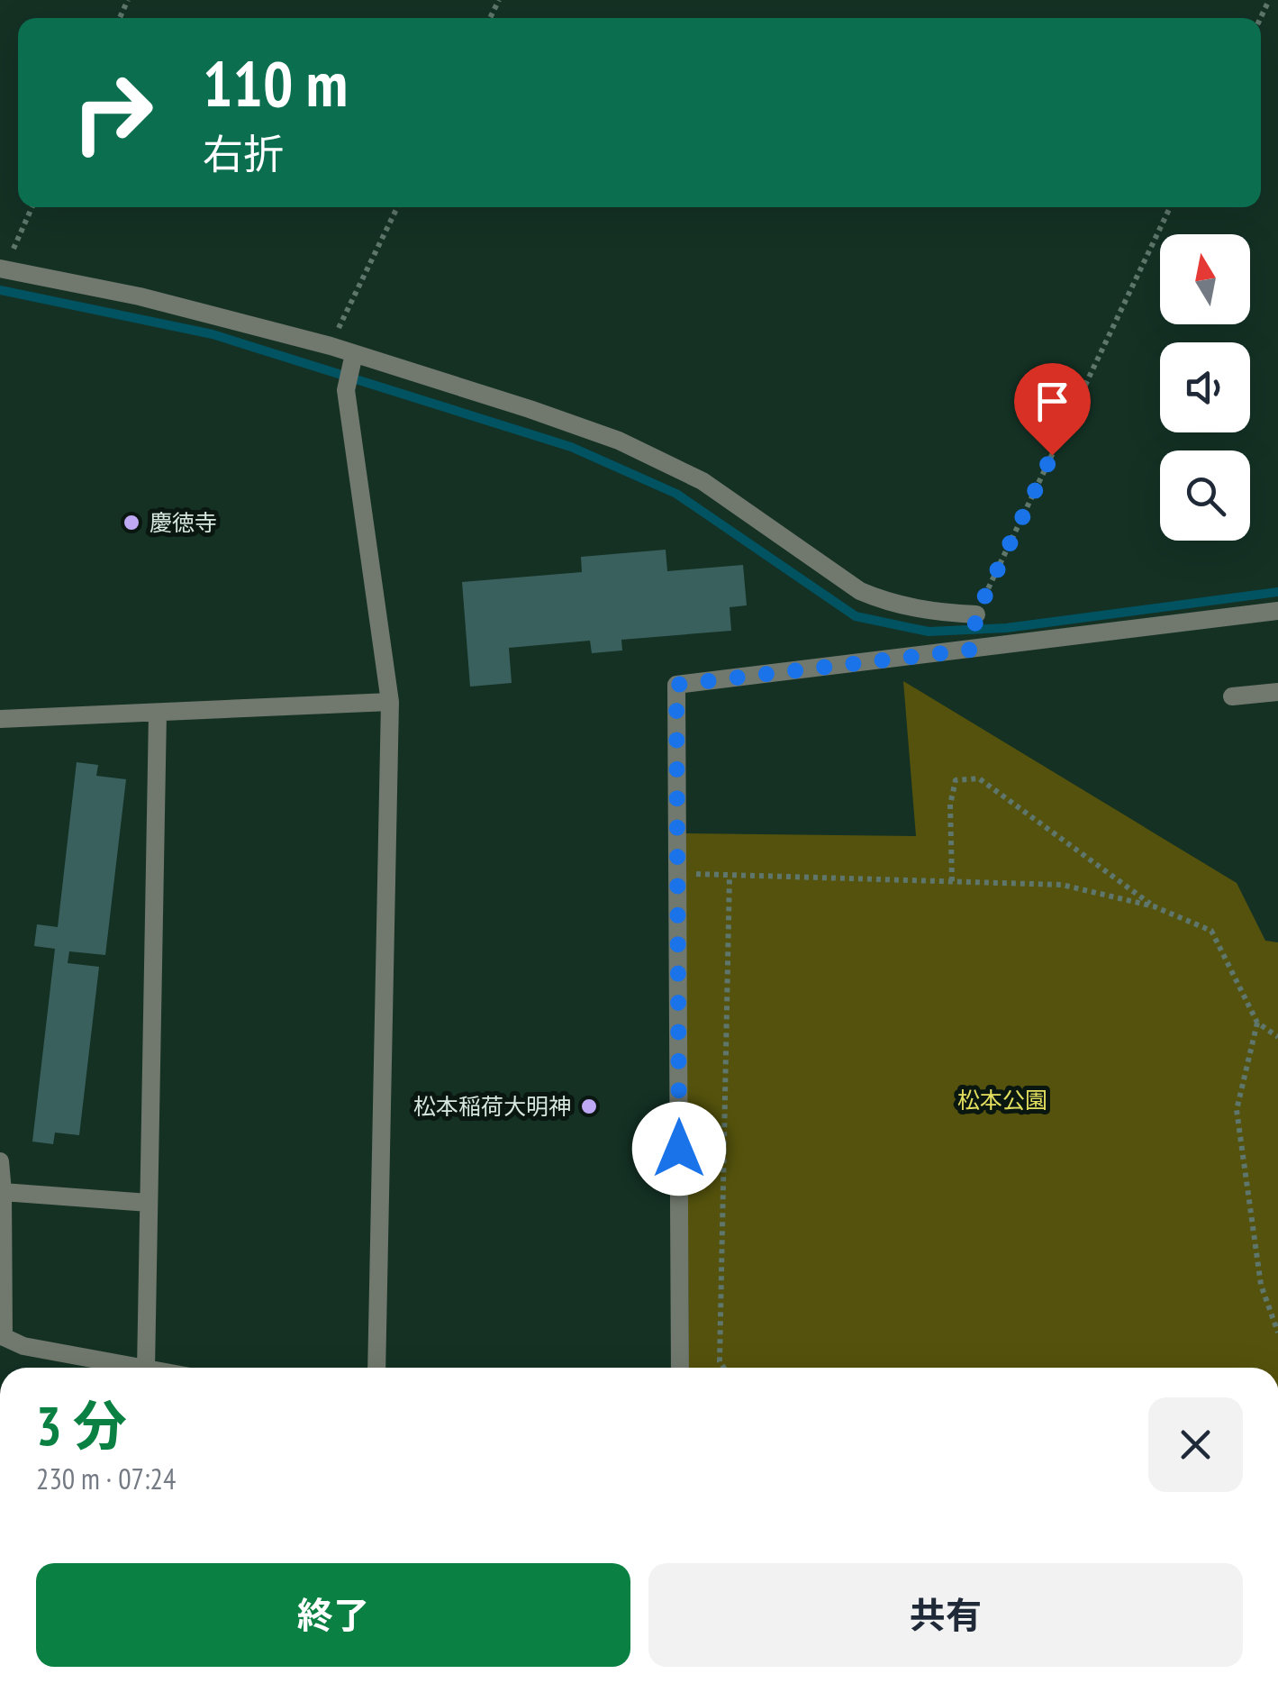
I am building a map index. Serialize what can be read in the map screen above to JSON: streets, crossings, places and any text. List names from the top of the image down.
{
  "parks": ["松本公園"],
  "places": ["慶徳寺", "松本稲荷大明神"],
  "north": "top",
  "page": {
    "turn": ["110 m", "右折"],
    "heading": ["3 分", "230 m · 07:24"],
    "buttons": ["終了", "共有"]
  }
}
